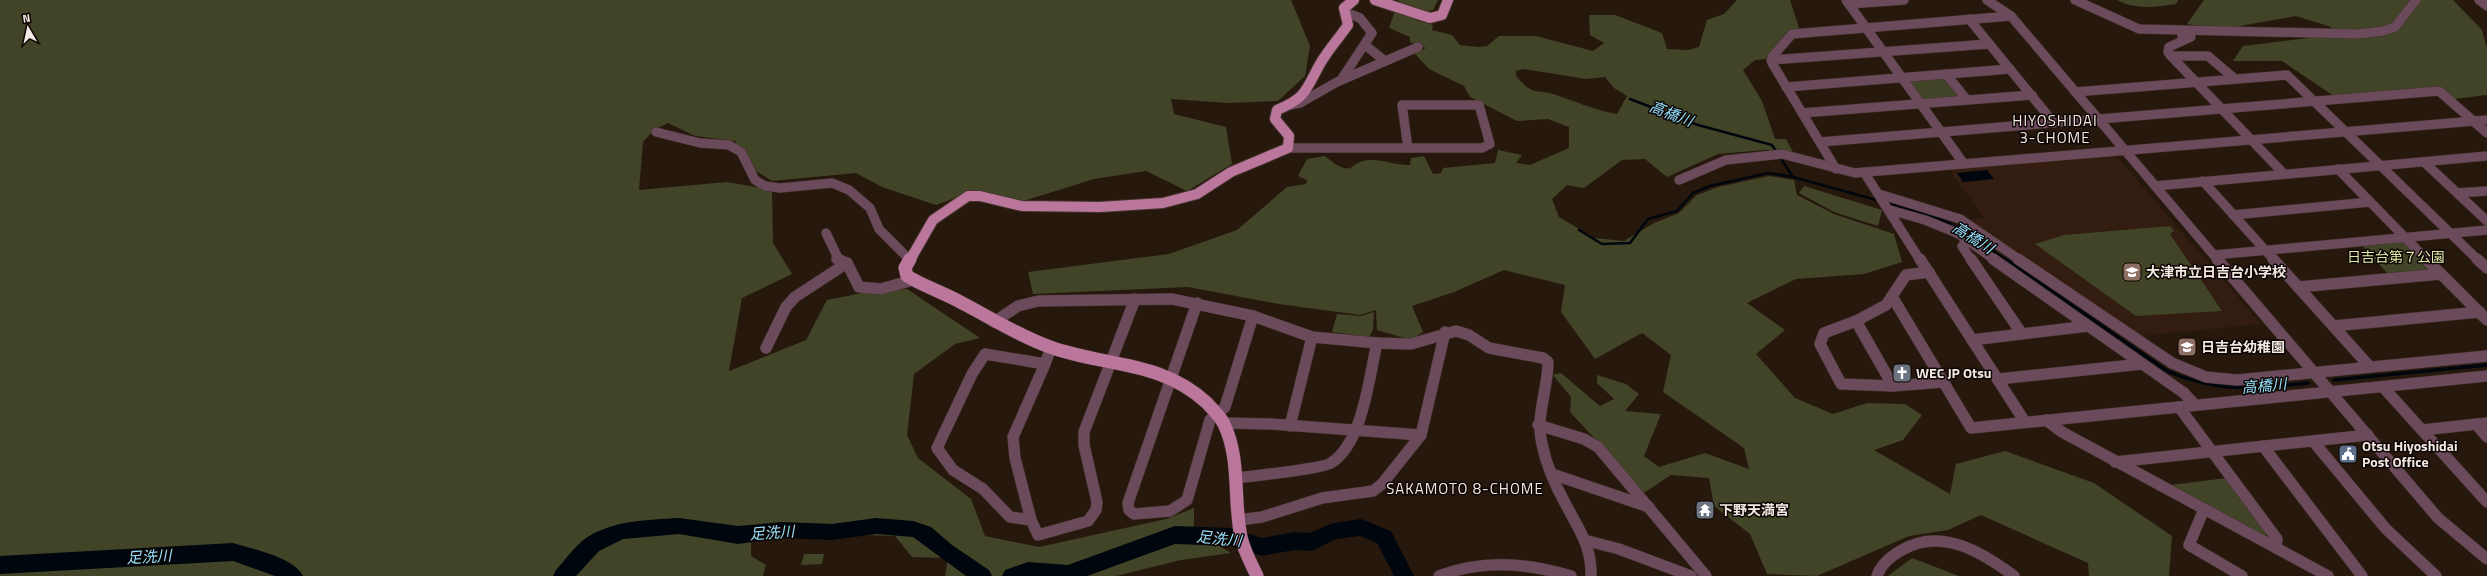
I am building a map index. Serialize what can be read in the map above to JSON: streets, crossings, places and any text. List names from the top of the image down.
{
  "districts": ["HIYOSHIDAI 3-CHOME", "SAKAMOTO 8-CHOME"],
  "water": ["高橋川", "足洗川"],
  "parks": ["日吉台第７公園"],
  "places": {
    "school or university": ["大津市立日吉台小学校", "日吉台幼稚園"],
    "church": ["WEC JP Otsu"],
    "public building": ["Otsu Hiyoshidai Post Office"],
    "temple": ["下野天満宮"]
  },
  "north": "top"
}
